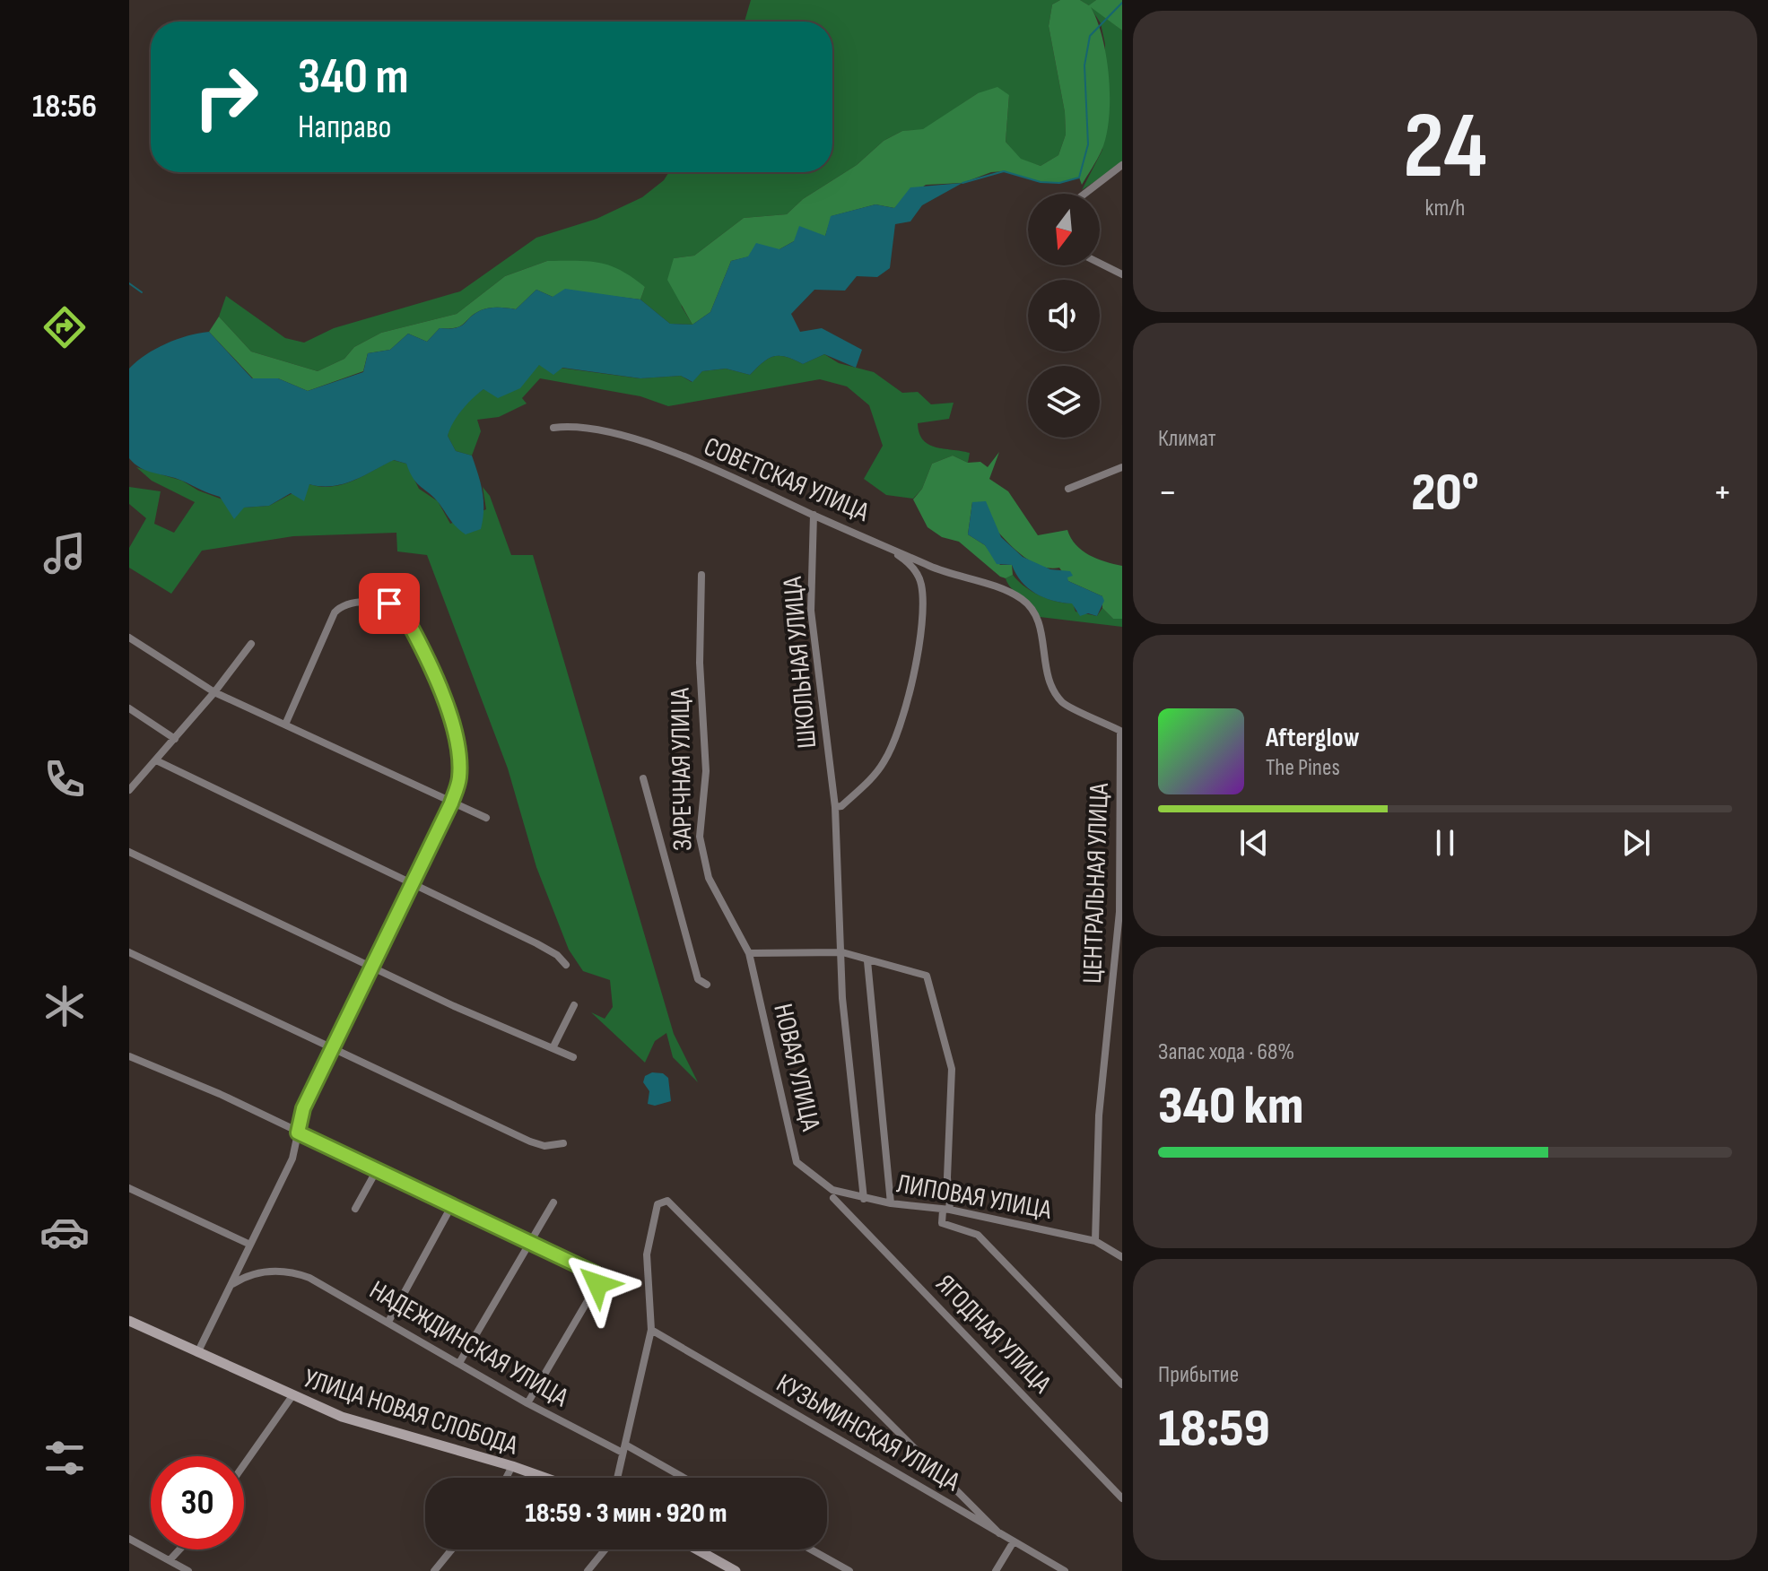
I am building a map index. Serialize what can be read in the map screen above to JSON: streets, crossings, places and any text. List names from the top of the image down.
{
  "streets": {
    "street": [
      "СОВЕТСКАЯ УЛИЦА",
      "ШКОЛЬНАЯ УЛИЦА",
      "ЗАРЕЧНАЯ УЛИЦА",
      "ЦЕНТРАЛЬНАЯ УЛИЦА",
      "НОВАЯ УЛИЦА",
      "ЛИПОВАЯ УЛИЦА",
      "ЯГОДНАЯ УЛИЦА",
      "НАДЕЖДИНСКАЯ УЛИЦА",
      "УЛИЦА НОВАЯ СЛОБОДА",
      "КУЗЬМИНСКАЯ УЛИЦА"
    ]
  },
  "crossings": [
    ["СОВЕТСКАЯ УЛИЦА", "ШКОЛЬНАЯ УЛИЦА"],
    ["СОВЕТСКАЯ УЛИЦА", "ЦЕНТРАЛЬНАЯ УЛИЦА"],
    ["ШКОЛЬНАЯ УЛИЦА", "ЛИПОВАЯ УЛИЦА"],
    ["ЗАРЕЧНАЯ УЛИЦА", "НОВАЯ УЛИЦА"],
    ["ЦЕНТРАЛЬНАЯ УЛИЦА", "ЛИПОВАЯ УЛИЦА"],
    ["НОВАЯ УЛИЦА", "ЛИПОВАЯ УЛИЦА"]
  ],
  "north": "bottom",
  "page": {
    "tabs": "18:56",
    "tile": [
      ["24", "km/h"],
      "Климат",
      ["Запас хода · 68%", "340 km"],
      ["Прибытие", "18:59"]
    ],
    "turn": ["340 m", "Направо"],
    "heat": ["−", "20°", "+"],
    "song": ["Afterglow", "The Pines"],
    "limit": "30",
    "trip": "18:59 · 3 мин · 920 m"
  }
}
